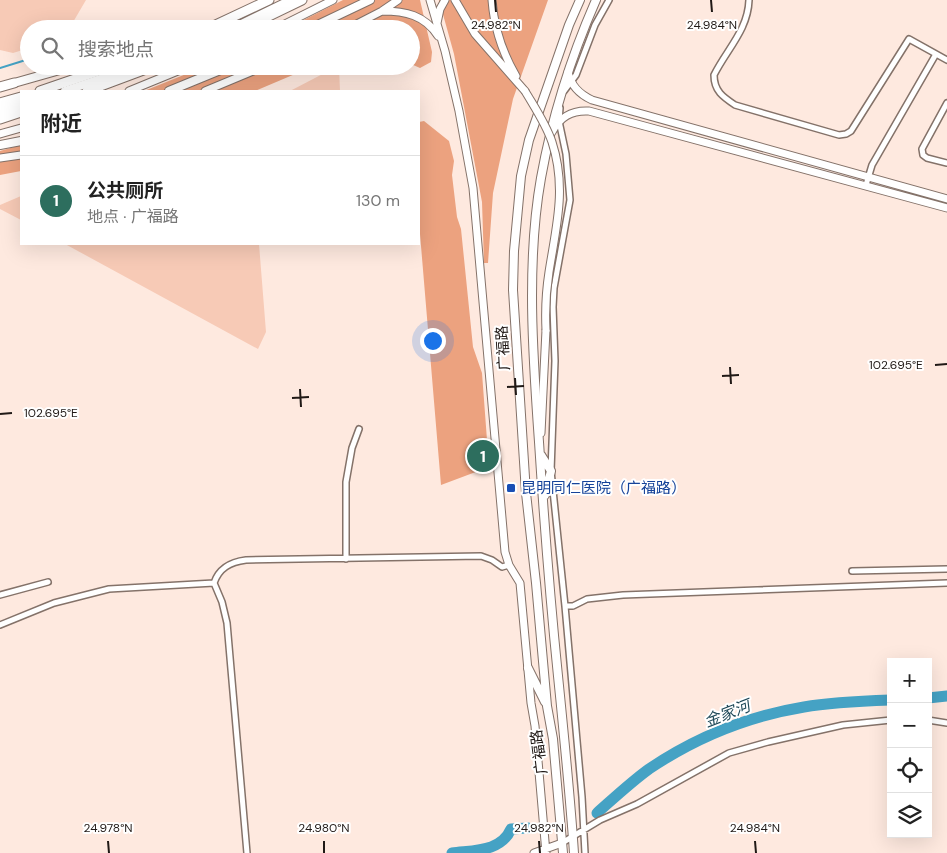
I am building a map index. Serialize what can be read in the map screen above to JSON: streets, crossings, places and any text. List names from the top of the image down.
{
  "streets": {
    "main road": ["广福路"]
  },
  "water": ["金家河"],
  "places": {
    "transit": ["昆明同仁医院（广福路）"]
  },
  "page": {
    "search": "搜索地点",
    "heading": "附近",
    "list": [
      {
        "mark": "1",
        "name": "公共厕所",
        "note": "地点 · 广福路",
        "value": "130 m"
      }
    ],
    "pins": "1",
    "map_buttons": ["+", "−"]
  },
  "coordinates": [
    "24.982°N",
    "24.984°N",
    "102.695°E",
    "24.978°N",
    "24.980°N"
  ]
}
